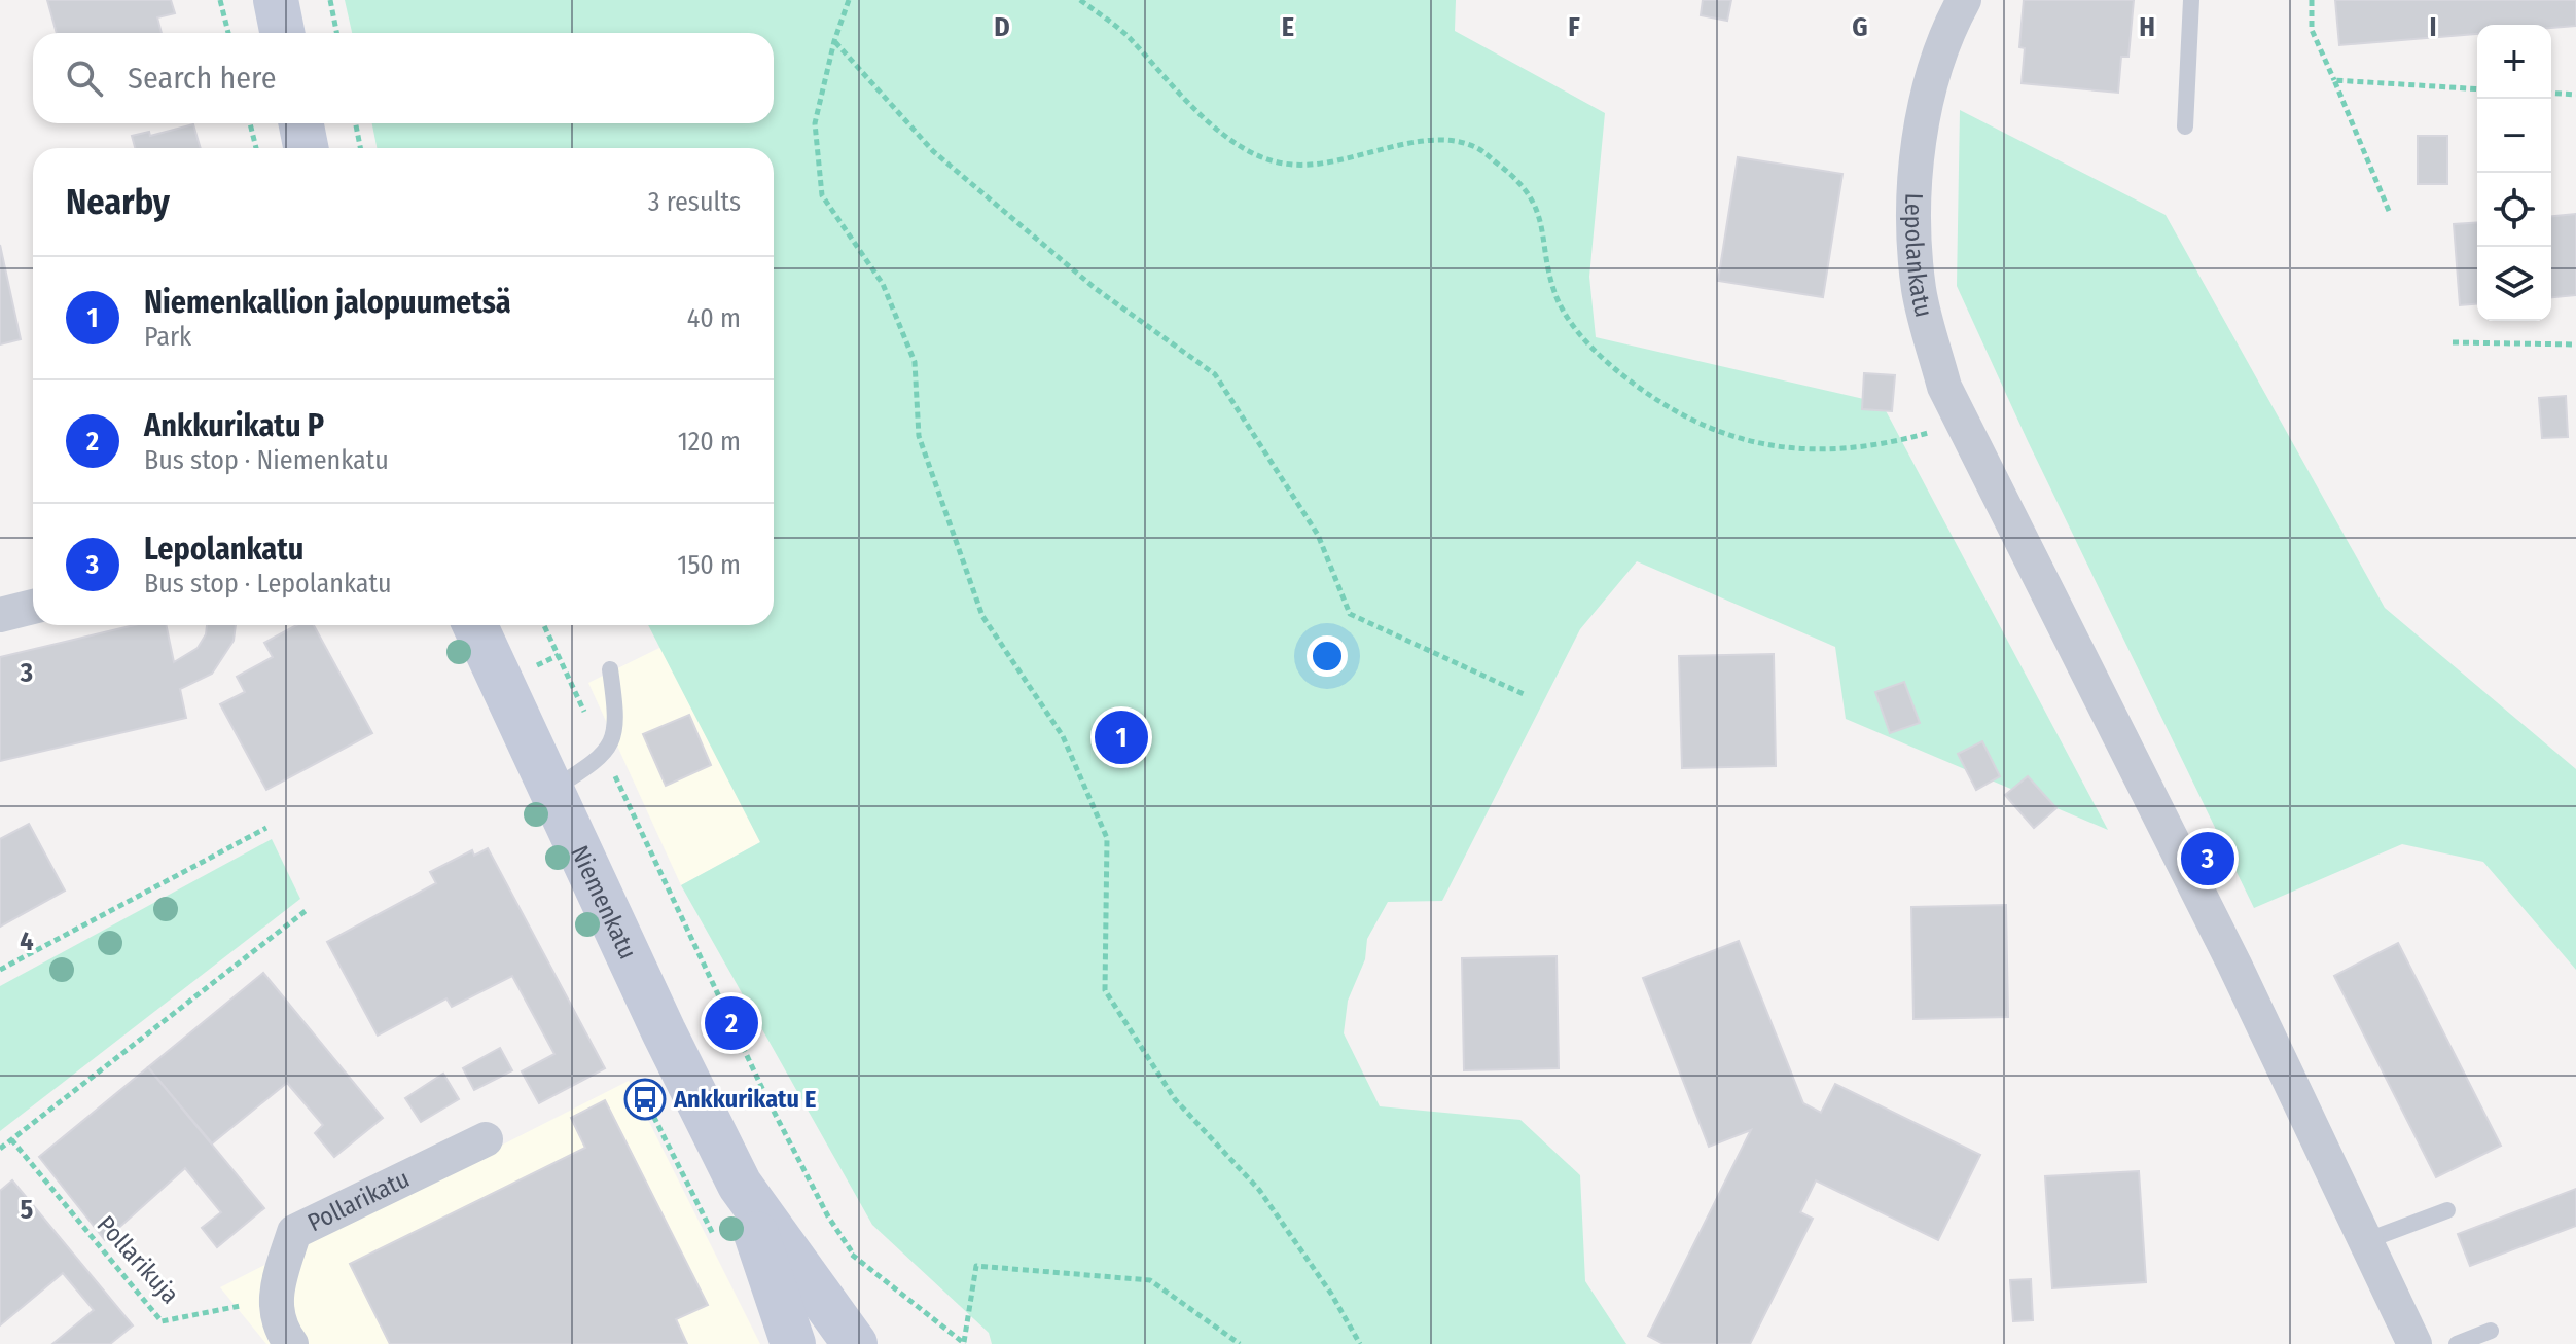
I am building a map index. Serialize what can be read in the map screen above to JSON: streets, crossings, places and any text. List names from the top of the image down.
{
  "streets": {
    "street": ["Lepolankatu", "Niemenkatu", "Pollarikatu"],
    "path": ["Pollarikuja"]
  },
  "crossings": [
    ["Pollarikatu", "Pollarikuja"]
  ],
  "places": {
    "bus stop": ["Ankkurikatu E"]
  },
  "page": {
    "map_buttons": ["+", "−"],
    "search": "Search here",
    "heading": ["Nearby", "3 results"],
    "list": [
      {
        "mark": "1",
        "name": "Niemenkallion jalopuumetsä",
        "note": "Park",
        "value": "40 m"
      },
      {
        "mark": "2",
        "name": "Ankkurikatu P",
        "note": "Bus stop · Niemenkatu",
        "value": "120 m"
      },
      {
        "mark": "3",
        "name": "Lepolankatu",
        "note": "Bus stop · Lepolankatu",
        "value": "150 m"
      }
    ],
    "pins": ["1", "3", "2"]
  },
  "grid": {
    "columns": [
      "D",
      "E",
      "F",
      "G",
      "H",
      "I"
    ],
    "rows": ["3", "4", "5"]
  }
}
